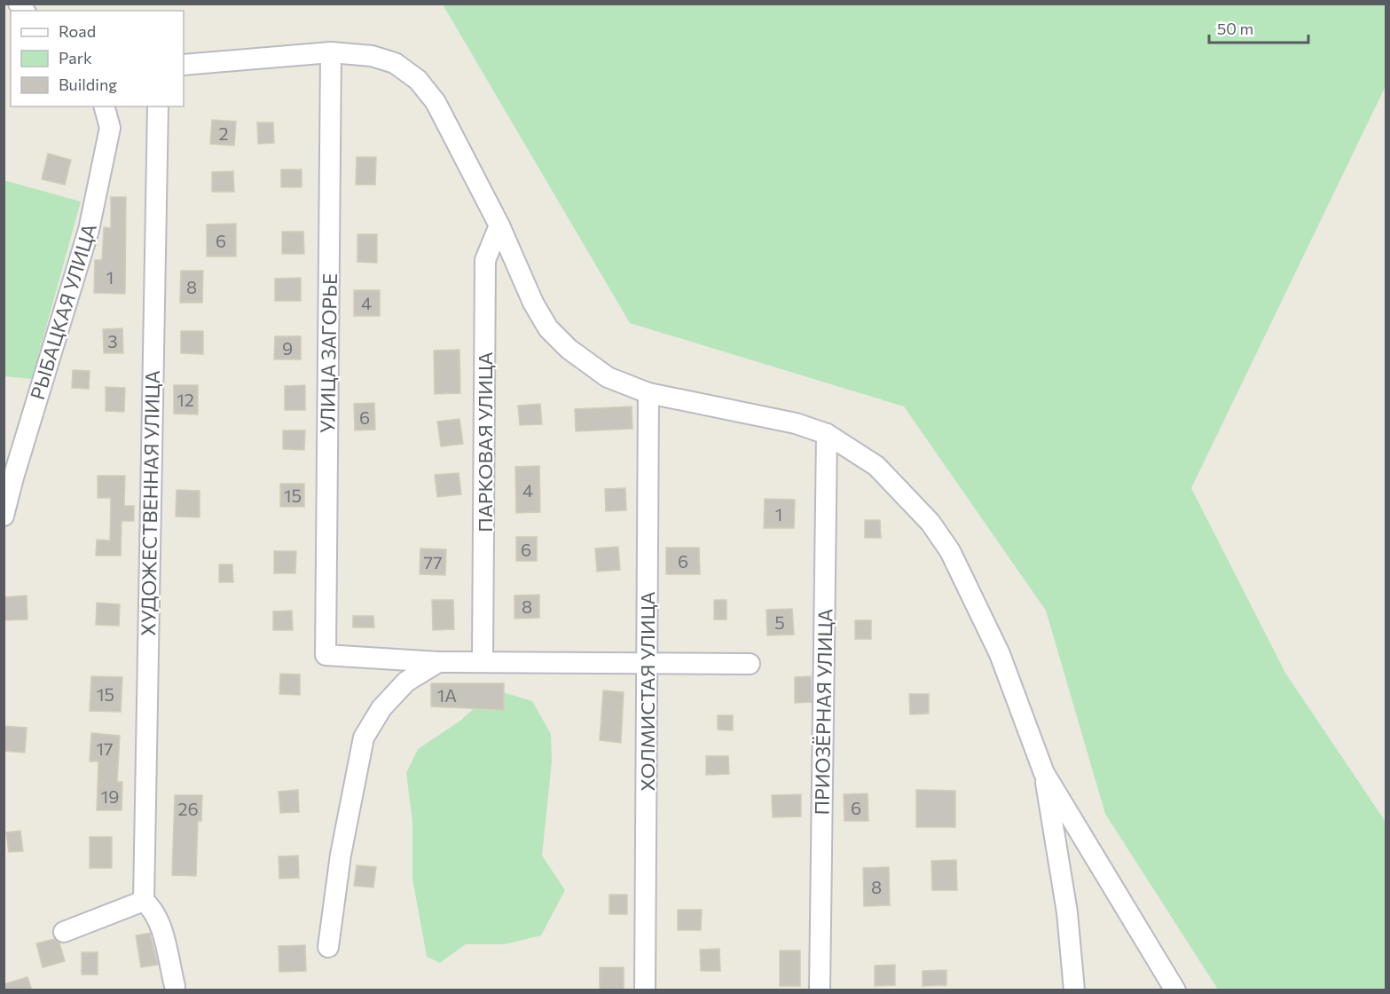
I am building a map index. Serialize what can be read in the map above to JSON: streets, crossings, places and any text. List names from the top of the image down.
{
  "streets": {
    "street": [
      "РЫБАЦКАЯ УЛИЦА",
      "УЛИЦА ЗАГОРЬЕ",
      "ПАРКОВАЯ УЛИЦА",
      "ХУДОЖЕСТВЕННАЯ УЛИЦА",
      "ХОЛМИСТАЯ УЛИЦА",
      "ПРИОЗЁРНАЯ УЛИЦА"
    ]
  },
  "house_numbers": [
    "2",
    "6",
    "1",
    "8",
    "4",
    "3",
    "9",
    "12",
    "6",
    "4",
    "15",
    "1",
    "6",
    "6",
    "77",
    "8",
    "5",
    "15",
    "1А",
    "17",
    "19",
    "6",
    "26",
    "8"
  ],
  "legend": ["Road", "Park", "Building"],
  "scale_bar": "50 m"
}
